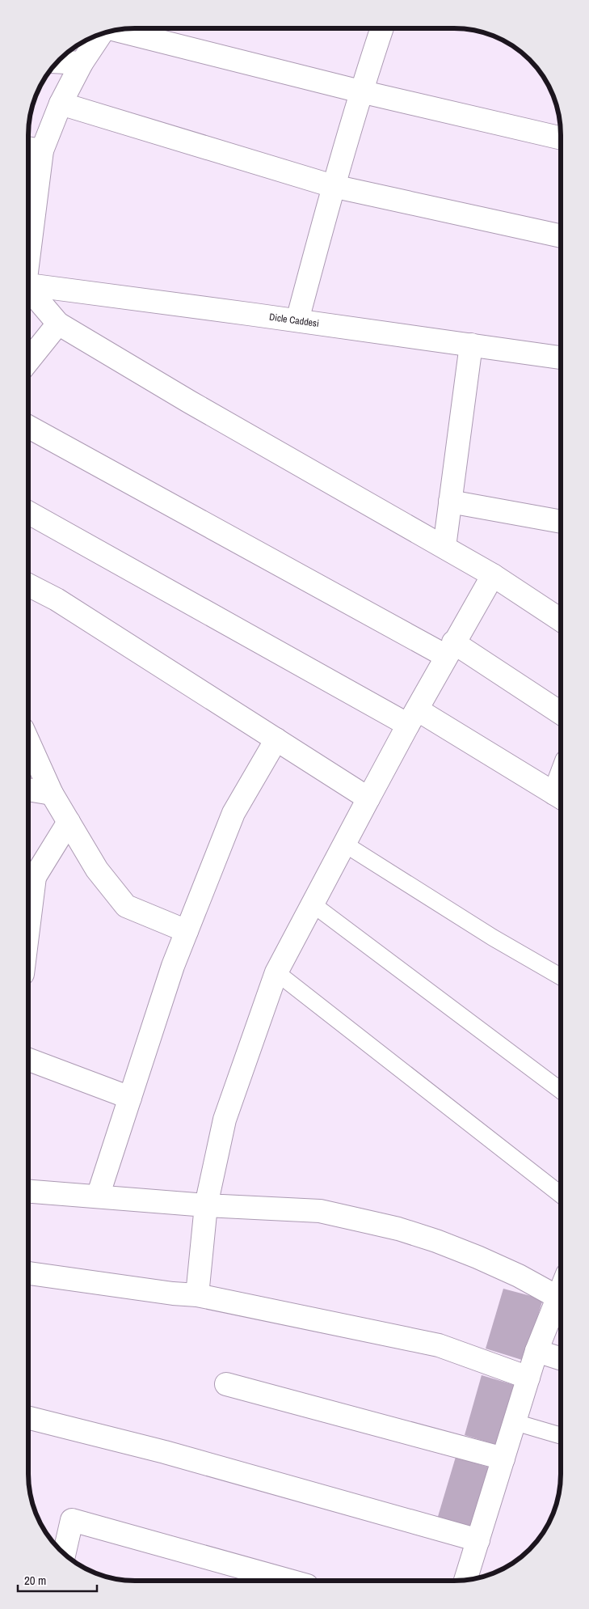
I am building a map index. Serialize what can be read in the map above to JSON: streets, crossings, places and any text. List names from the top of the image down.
{
  "streets": {
    "street": ["Dicle Caddesi"]
  },
  "scale_bar": "20 m"
}
